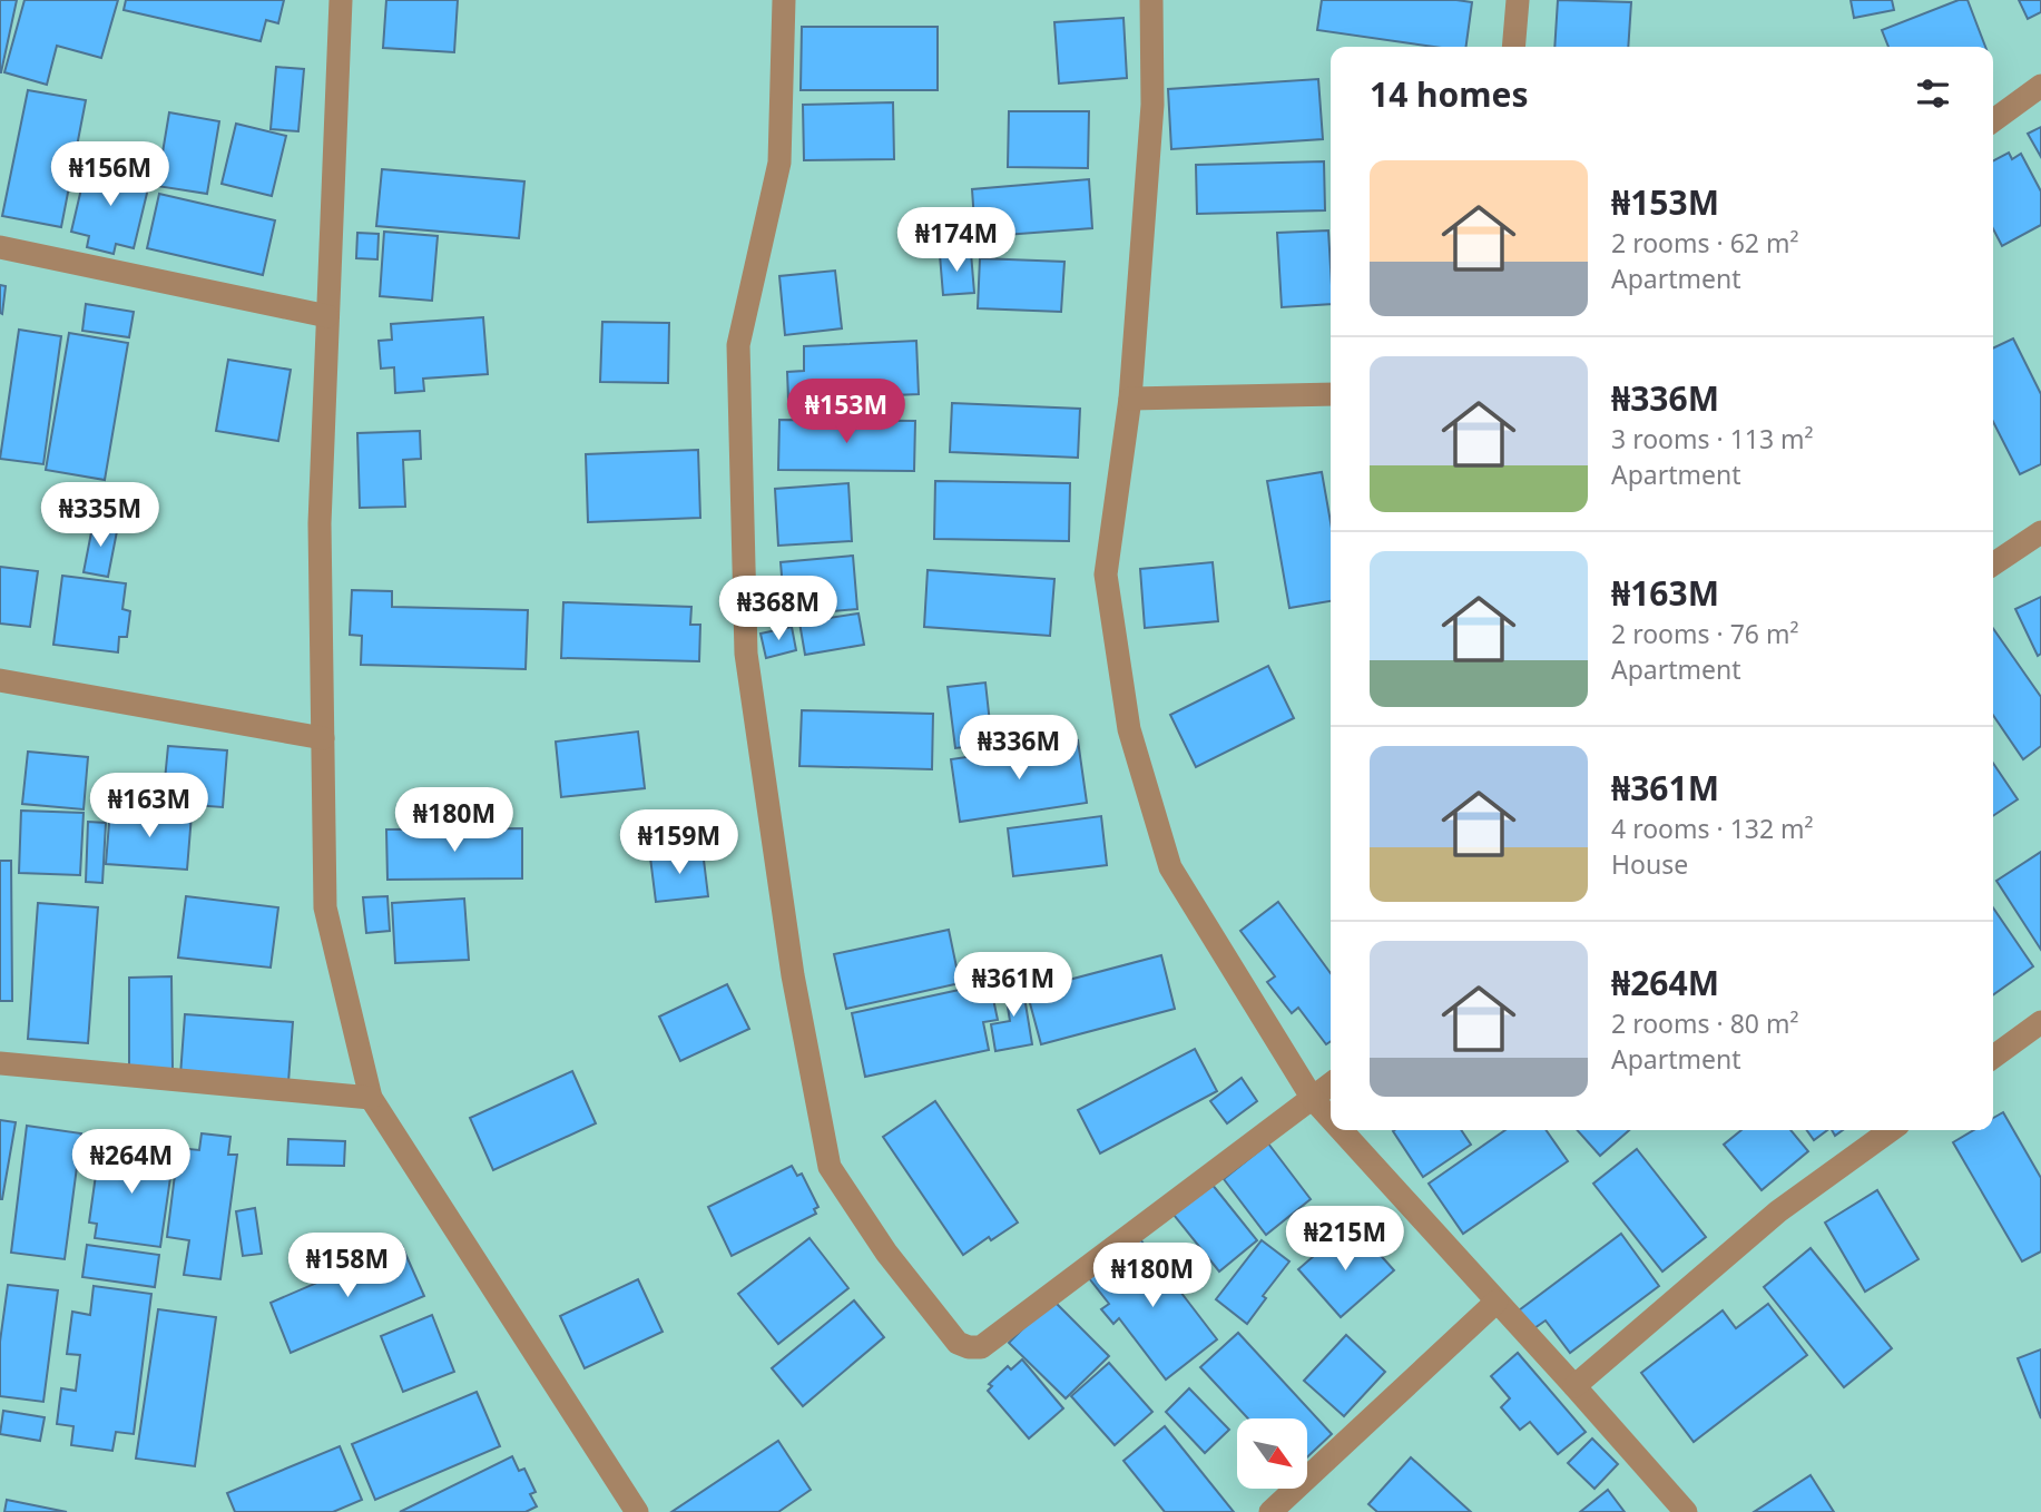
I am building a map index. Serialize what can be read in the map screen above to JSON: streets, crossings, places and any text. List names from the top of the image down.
{
  "north": "bottom right",
  "page": {
    "heading": "14 homes",
    "list": [
      {
        "name": "₦153M",
        "note": "2 rooms · 62 m² · Apartment"
      },
      {
        "name": "₦336M",
        "note": "3 rooms · 113 m² · Apartment"
      },
      {
        "name": "₦163M",
        "note": "2 rooms · 76 m² · Apartment"
      },
      {
        "name": "₦361M",
        "note": "4 rooms · 132 m² · House"
      },
      {
        "name": "₦264M",
        "note": "2 rooms · 80 m² · Apartment"
      }
    ],
    "price": [
      "₦156M",
      "₦174M",
      "₦153M",
      "₦335M",
      "₦368M",
      "₦336M",
      "₦163M",
      "₦180M",
      "₦159M",
      "₦361M",
      "₦264M",
      "₦215M",
      "₦158M",
      "₦180M"
    ]
  }
}
